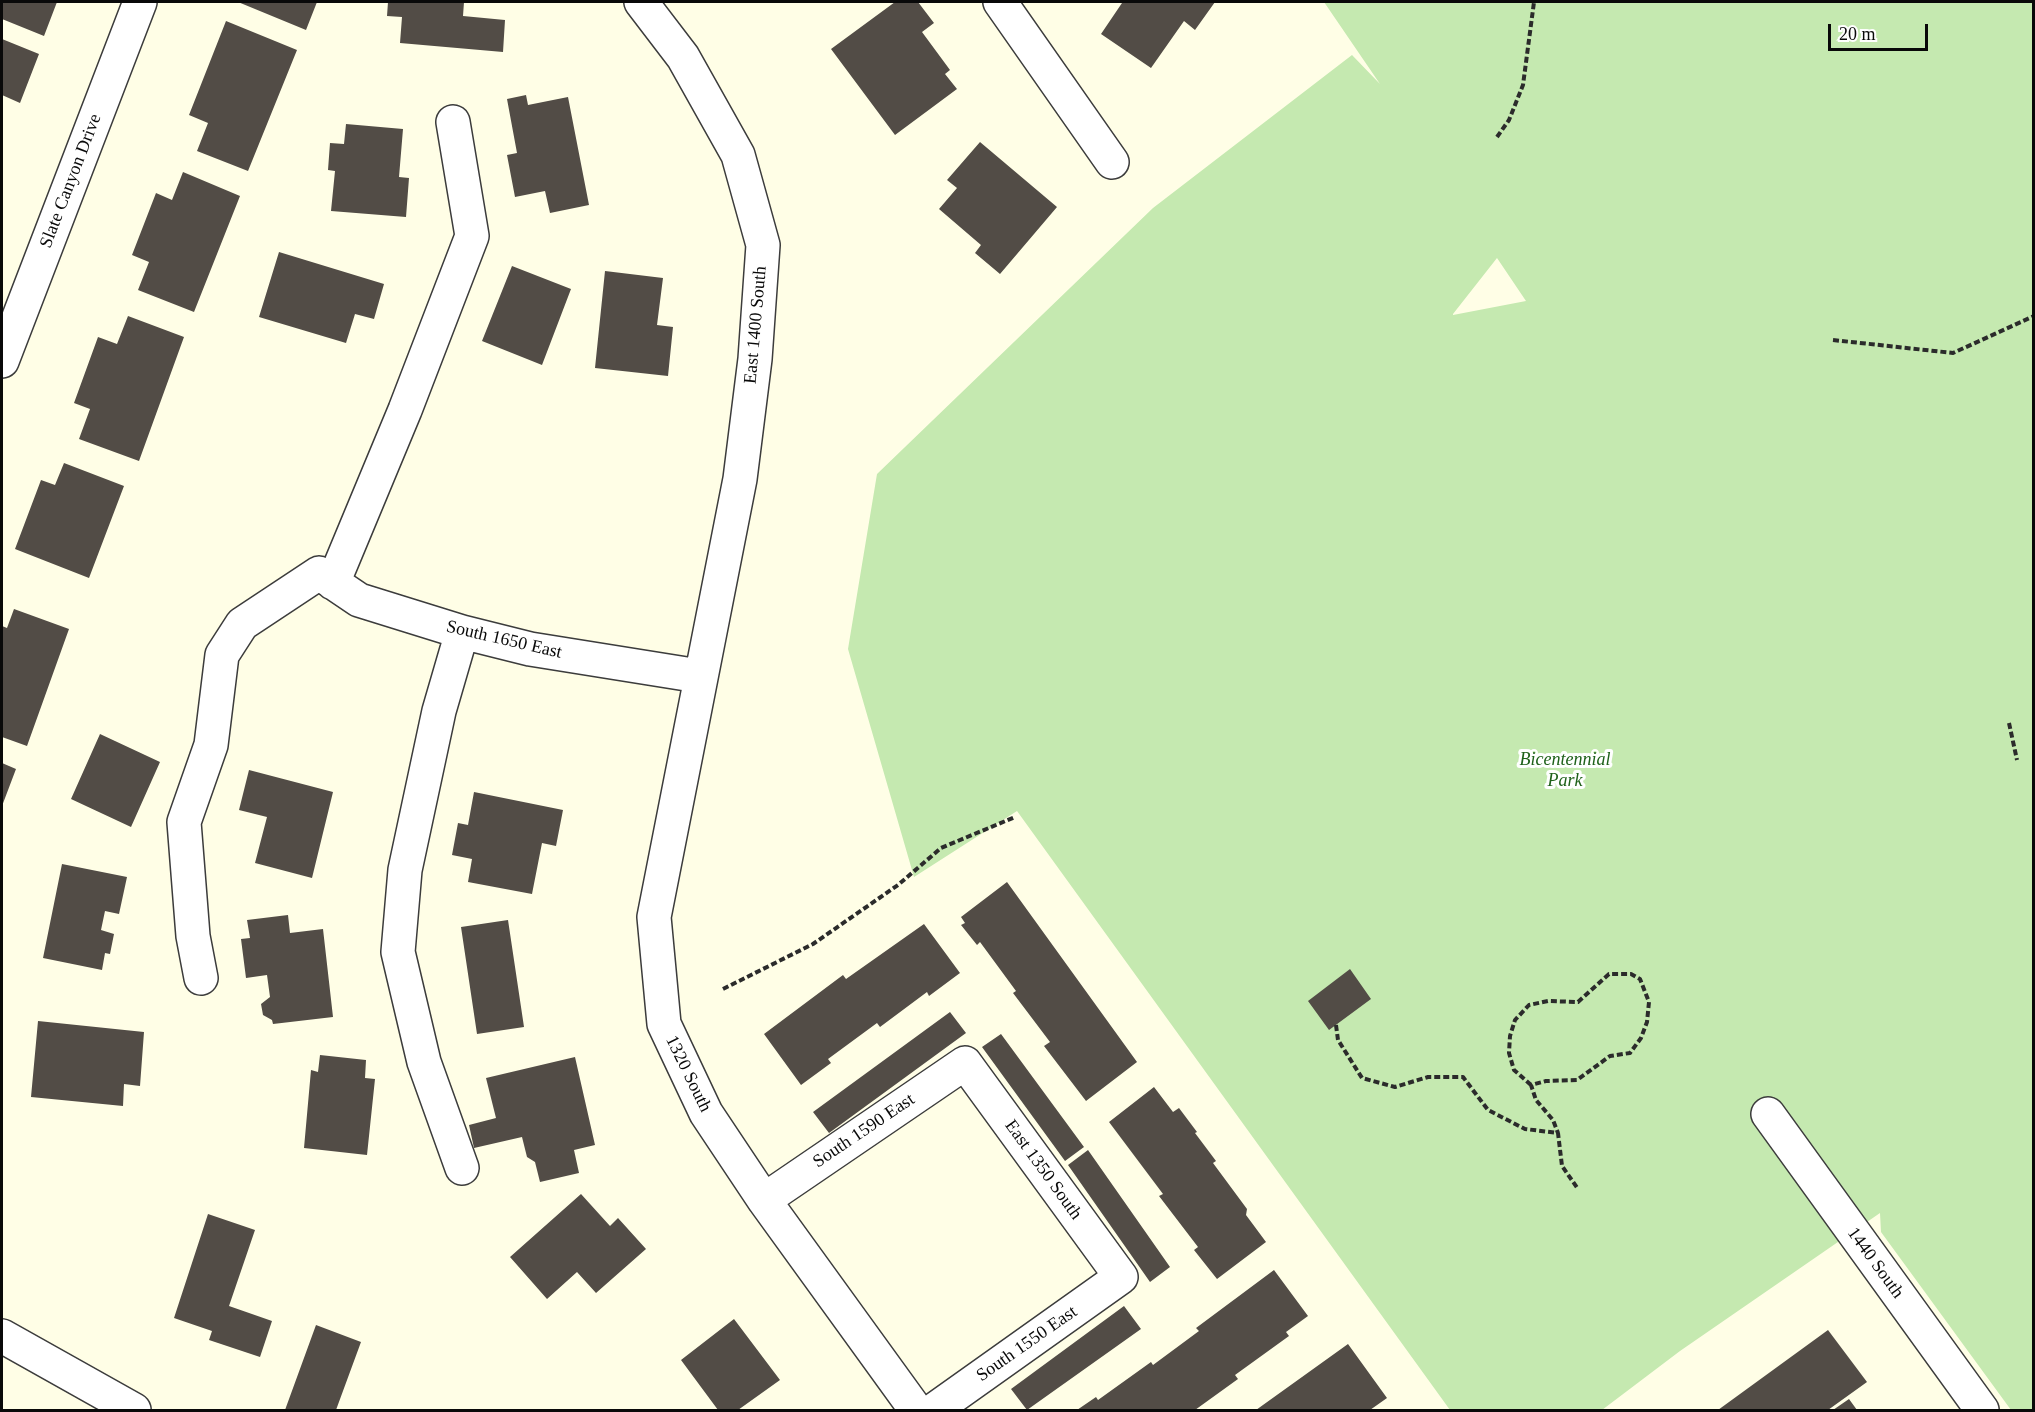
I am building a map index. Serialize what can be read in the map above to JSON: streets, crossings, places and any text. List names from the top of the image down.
{
  "streets": {
    "street": [
      "Slate Canyon Drive",
      "East 1400 South",
      "South 1650 East",
      "1320 South",
      "South 1590 East",
      "East 1350 South",
      "1440 South",
      "South 1550 East"
    ]
  },
  "crossings": [
    ["East 1400 South", "South 1650 East"],
    ["East 1400 South", "1320 South"],
    ["South 1650 East", "1320 South"],
    ["1320 South", "South 1590 East"],
    ["South 1590 East", "East 1350 South"],
    ["East 1350 South", "South 1550 East"]
  ],
  "parks": ["Bicentennial Park"],
  "scale_bar": "20 m"
}
